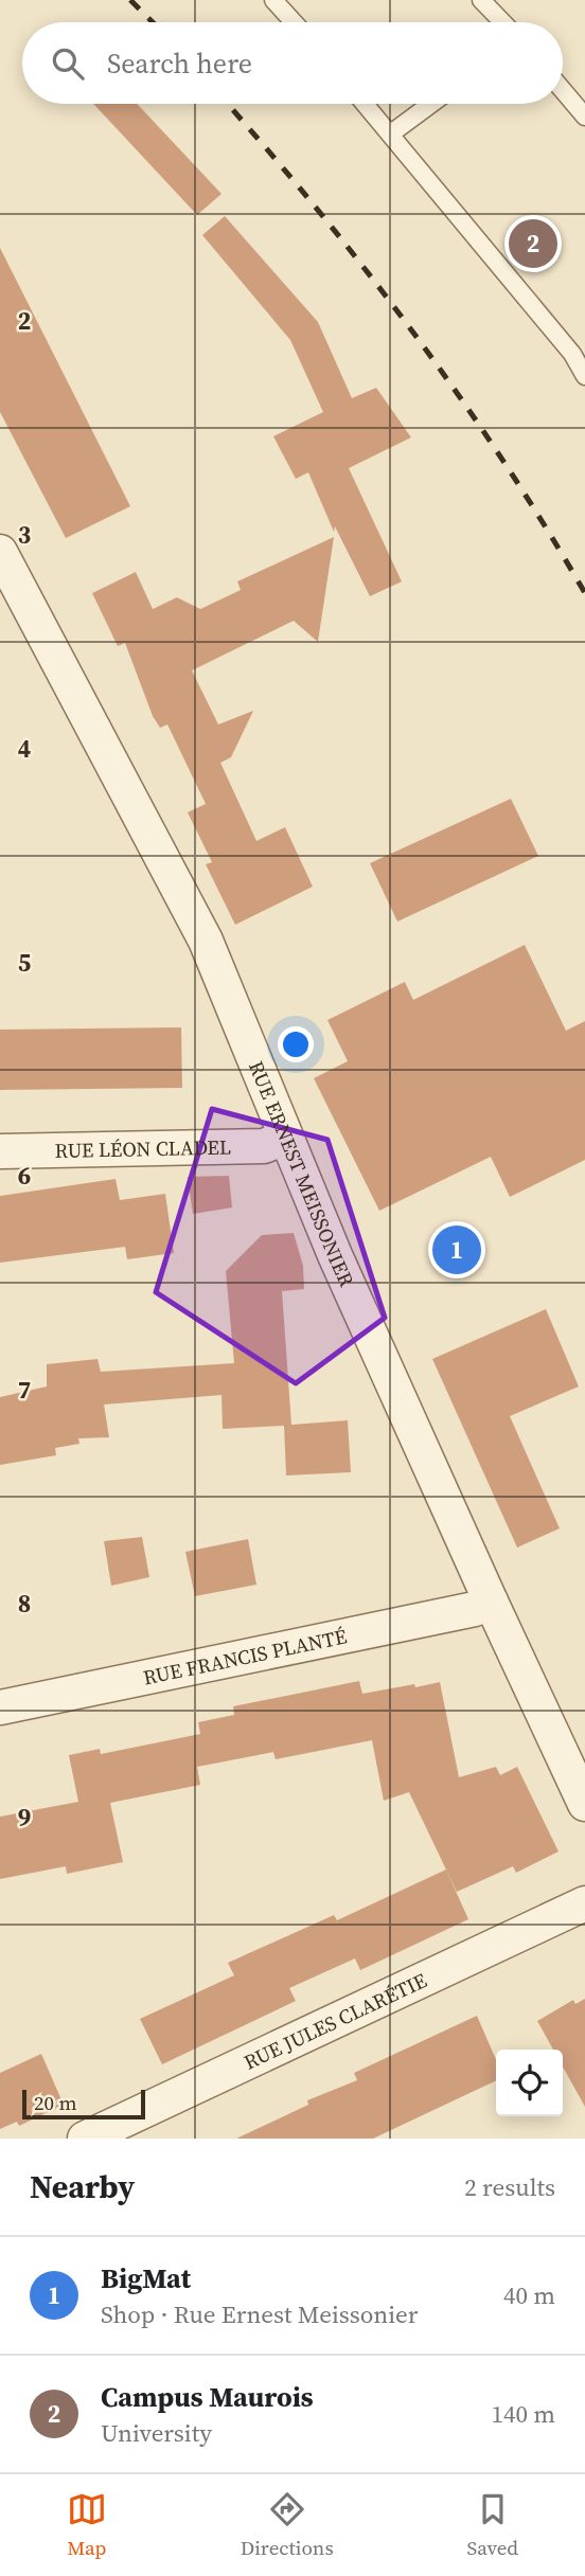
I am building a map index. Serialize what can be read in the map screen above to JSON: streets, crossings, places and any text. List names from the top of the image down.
{
  "streets": {
    "street": [
      "RUE LÉON CLADEL",
      "RUE ERNEST MEISSONIER",
      "RUE FRANCIS PLANTÉ",
      "RUE JULES CLARÉTIE"
    ]
  },
  "crossings": [
    ["RUE LÉON CLADEL", "RUE ERNEST MEISSONIER"],
    ["RUE ERNEST MEISSONIER", "RUE FRANCIS PLANTÉ"]
  ],
  "scale_bar": "20 m",
  "page": {
    "search": "Search here",
    "pins": ["2", "1"],
    "scale": "20 m",
    "heading": ["Nearby", "2 results"],
    "list": [
      {
        "mark": "1",
        "name": "BigMat",
        "note": "Shop · Rue Ernest Meissonier",
        "value": "40 m"
      },
      {
        "mark": "2",
        "name": "Campus Maurois",
        "note": "University",
        "value": "140 m"
      }
    ],
    "nav": ["Map", "Directions", "Saved"]
  },
  "grid": {
    "rows": [
      "2",
      "3",
      "4",
      "5",
      "6",
      "7",
      "8",
      "9"
    ]
  }
}
